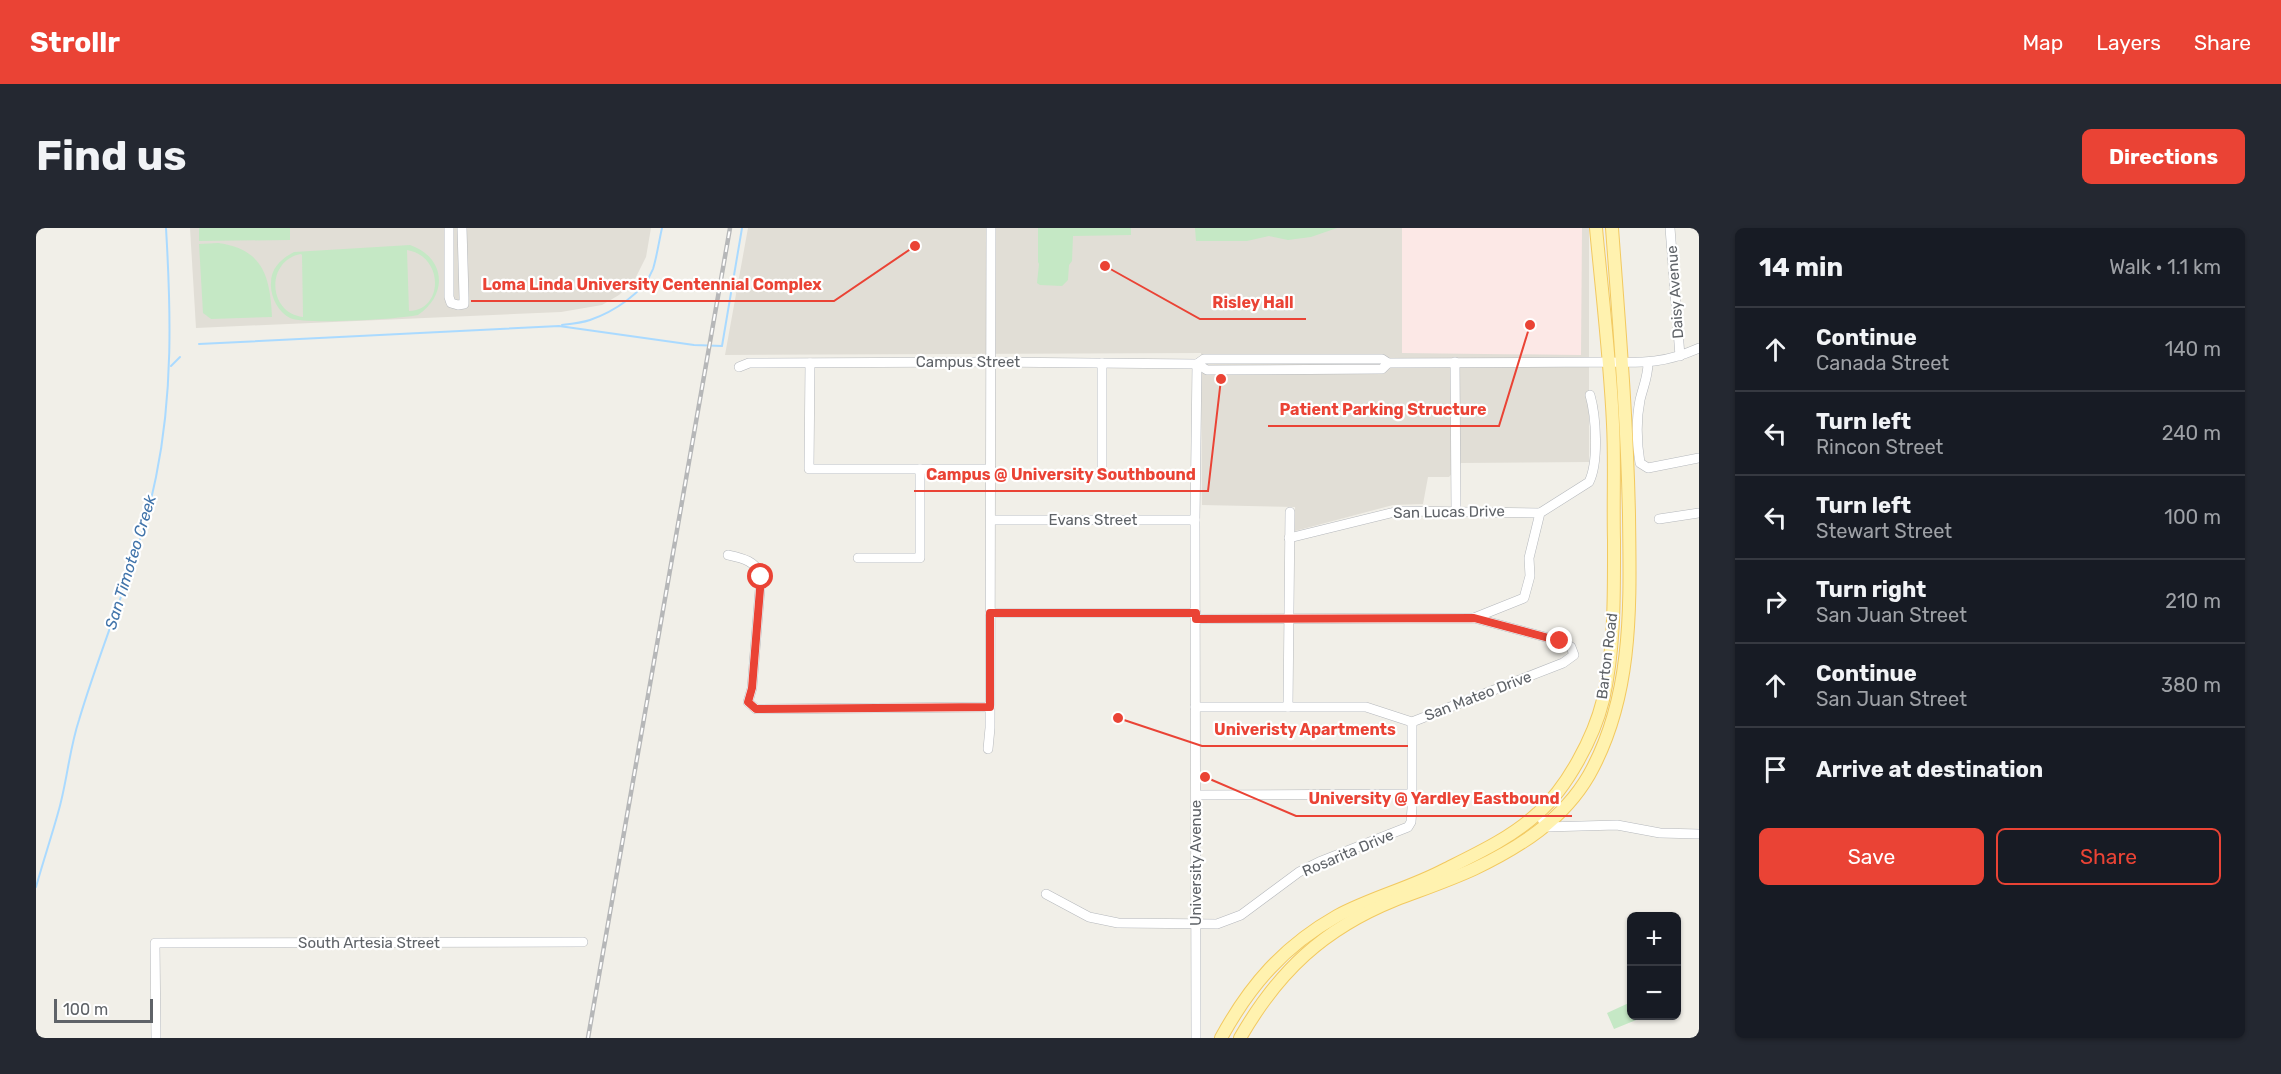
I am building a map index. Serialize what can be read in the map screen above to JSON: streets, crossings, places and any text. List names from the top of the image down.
{
  "streets": {
    "main road": ["Barton Road"],
    "street": [
      "Daisy Avenue",
      "Campus Street",
      "San Lucas Drive",
      "Evans Street",
      "San Mateo Drive",
      "Rosarita Drive",
      "University Avenue",
      "South Artesia Street"
    ]
  },
  "crossings": [
    ["Campus Street", "Barton Road"],
    ["Campus Street", "University Avenue"],
    ["Evans Street", "University Avenue"],
    ["San Mateo Drive", "Rosarita Drive"],
    ["San Mateo Drive", "University Avenue"],
    ["Rosarita Drive", "University Avenue"]
  ],
  "water": ["San Timoteo Creek"],
  "places": [
    "Loma Linda University Centennial Complex",
    "Risley Hall",
    "Patient Parking Structure",
    "Campus @ University Southbound",
    "Univeristy Apartments",
    "University @ Yardley Eastbound"
  ],
  "scale_bar": "100 m",
  "page": {
    "header": "Strollr",
    "nav": ["Map", "Layers", "Share"],
    "buttons": [
      "Directions",
      ["Save", "Share"]
    ],
    "title": "Find us",
    "heading": ["14 min", "Walk · 1.1 km"],
    "list": [
      ["Continue", "Canada Street", "140 m"],
      ["Turn left", "Rincon Street", "240 m"],
      ["Turn left", "Stewart Street", "100 m"],
      ["Turn right", "San Juan Street", "210 m"],
      ["Continue", "San Juan Street", "380 m"],
      "Arrive at destination"
    ],
    "map_buttons": ["+", "−"],
    "scale": "100 m"
  }
}
